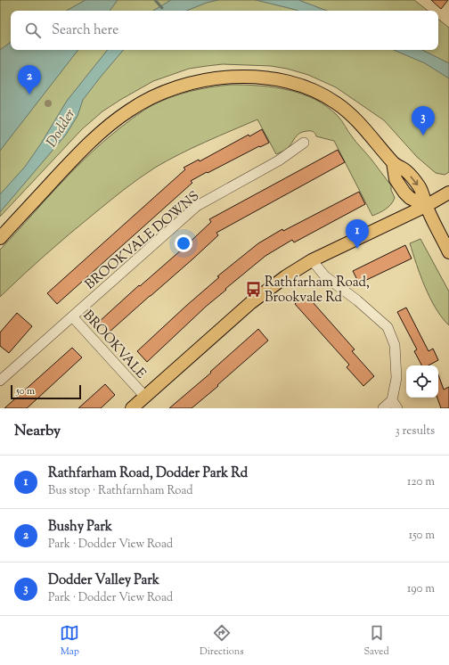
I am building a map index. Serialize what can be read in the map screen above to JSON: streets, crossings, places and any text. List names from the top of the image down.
{
  "streets": {
    "street": ["BROOKVALE DOWNS", "BROOKVALE"]
  },
  "crossings": [
    ["BROOKVALE DOWNS", "BROOKVALE"]
  ],
  "water": ["Dodder"],
  "places": {
    "bus stop": ["Rathfarham Road, Brookvale Rd"]
  },
  "scale_bar": "50 m",
  "page": {
    "search": "Search here",
    "pins": ["2", "3", "1"],
    "scale": "50 m",
    "heading": ["Nearby", "3 results"],
    "list": [
      {
        "mark": "1",
        "name": "Rathfarham Road, Dodder Park Rd",
        "note": "Bus stop · Rathfarnham Road",
        "value": "120 m"
      },
      {
        "mark": "2",
        "name": "Bushy Park",
        "note": "Park · Dodder View Road",
        "value": "150 m"
      },
      {
        "mark": "3",
        "name": "Dodder Valley Park",
        "note": "Park · Dodder View Road",
        "value": "190 m"
      }
    ],
    "nav": ["Map", "Directions", "Saved"]
  }
}
